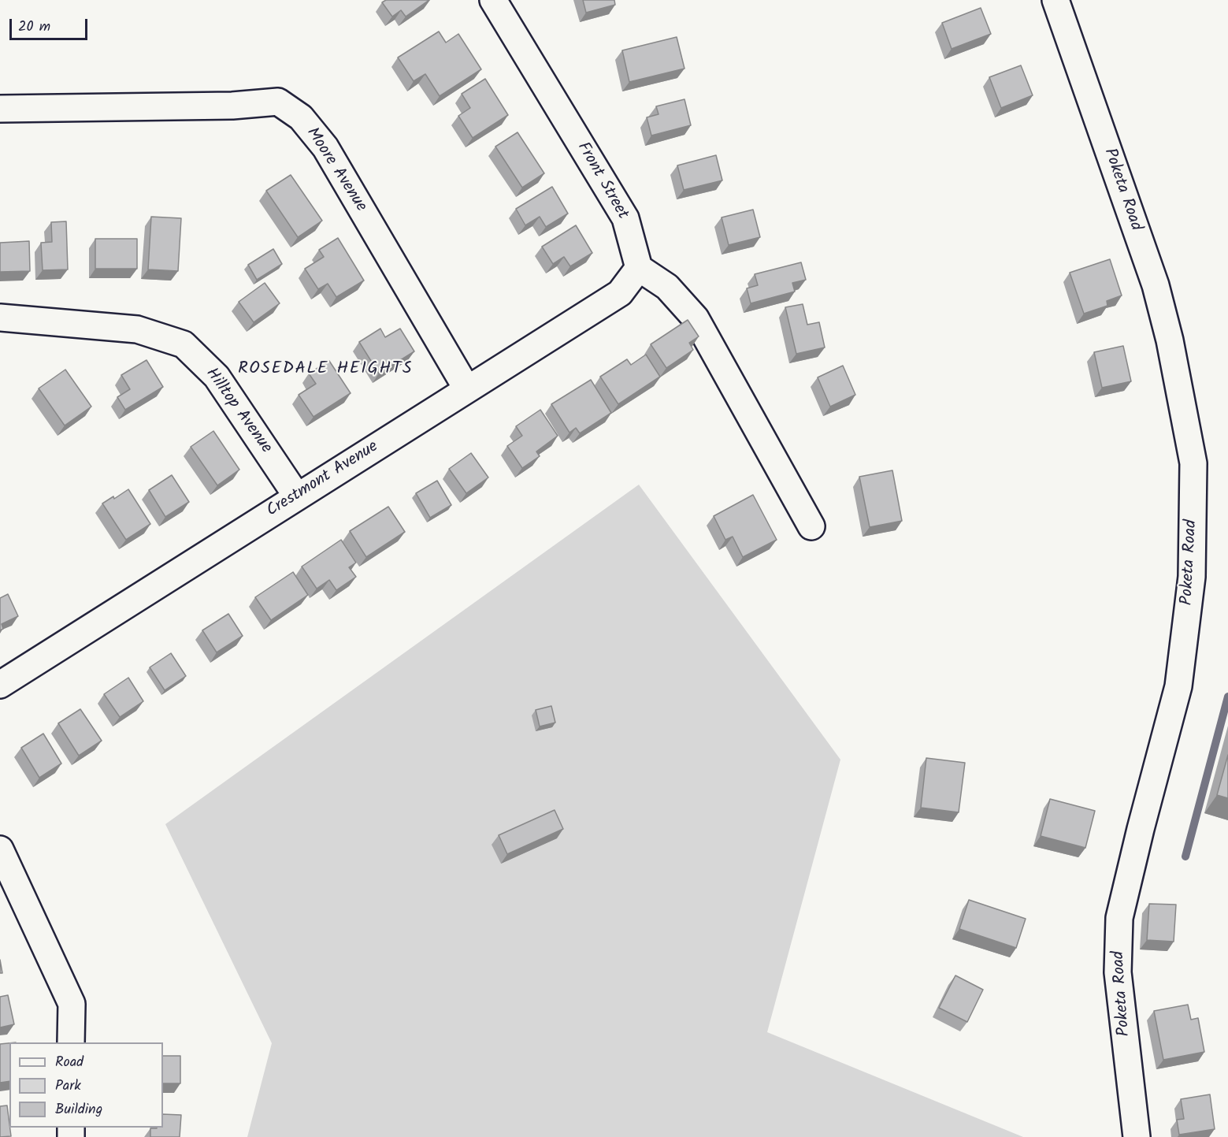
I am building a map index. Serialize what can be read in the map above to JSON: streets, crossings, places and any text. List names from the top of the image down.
{
  "streets": {
    "street": [
      "Moore Avenue",
      "Front Street",
      "Poketa Road",
      "Hilltop Avenue",
      "Crestmont Avenue"
    ]
  },
  "crossings": [
    ["Moore Avenue", "Crestmont Avenue"],
    ["Front Street", "Crestmont Avenue"],
    ["Hilltop Avenue", "Crestmont Avenue"]
  ],
  "districts": ["ROSEDALE HEIGHTS"],
  "legend": ["Road", "Park", "Building"],
  "scale_bar": "20 m"
}
